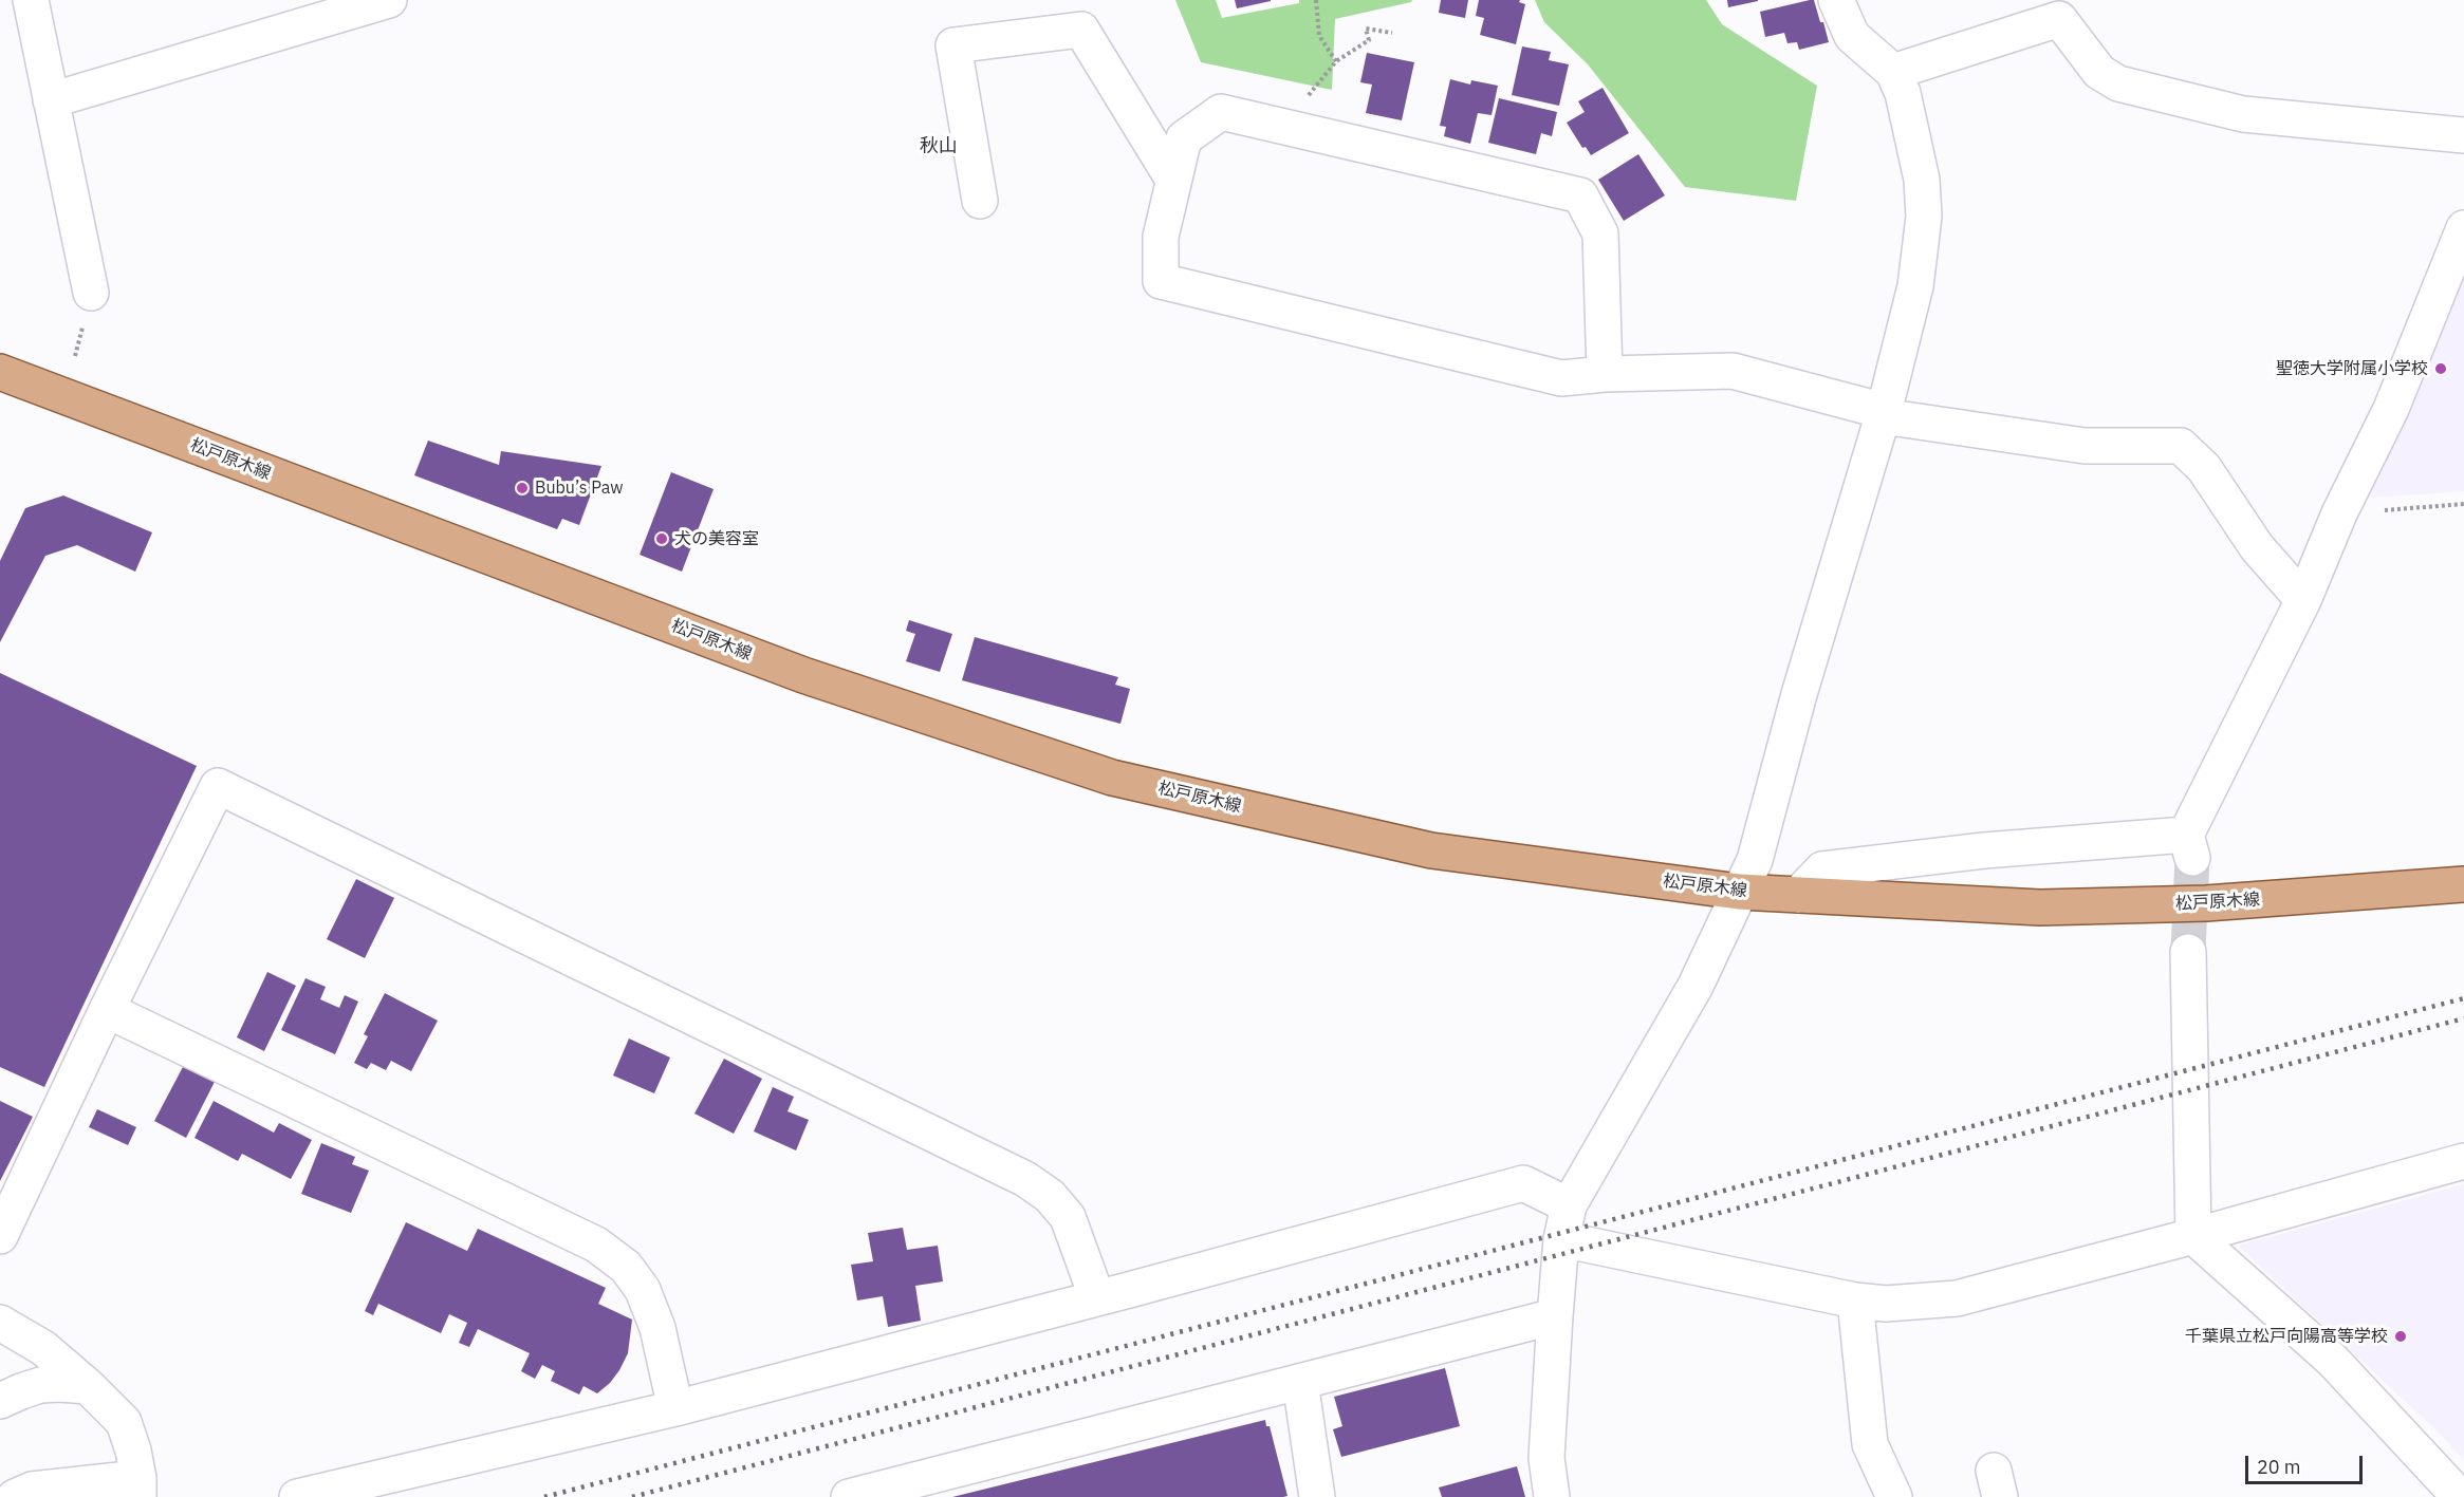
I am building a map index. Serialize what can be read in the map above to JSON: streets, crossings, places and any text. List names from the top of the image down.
{
  "streets": {
    "main road": ["松戸原木線"]
  },
  "districts": ["秋山"],
  "places": [
    "聖徳大学附属小学校",
    "Bubu’s Paw",
    "犬の美容室",
    "千葉県立松戸向陽高等学校"
  ],
  "scale_bar": "20 m"
}
